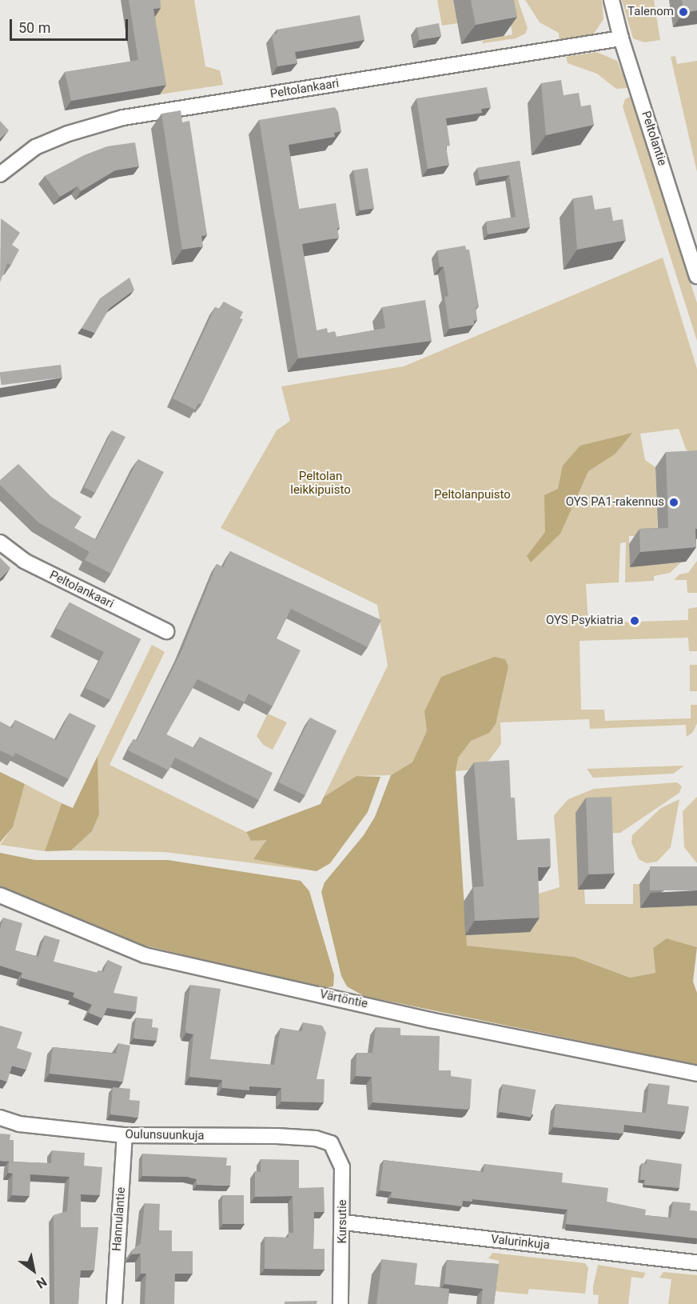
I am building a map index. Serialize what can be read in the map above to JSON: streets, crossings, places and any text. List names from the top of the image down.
{
  "streets": {
    "street": [
      "Peltolankaari",
      "Peltolantie",
      "Värtöntie",
      "Oulunsuunkuja",
      "Hannulantie",
      "Kursutie",
      "Valurinkuja"
    ]
  },
  "crossings": [
    ["Peltolankaari", "Peltolantie"],
    ["Oulunsuunkuja", "Hannulantie"],
    ["Oulunsuunkuja", "Kursutie"],
    ["Kursutie", "Valurinkuja"]
  ],
  "parks": ["Peltolan leikkipuisto", "Peltolanpuisto"],
  "places": ["Talenom", "OYS PA1-rakennus", "OYS Psykiatria"],
  "scale_bar": "50 m",
  "north": "bottom right"
}
